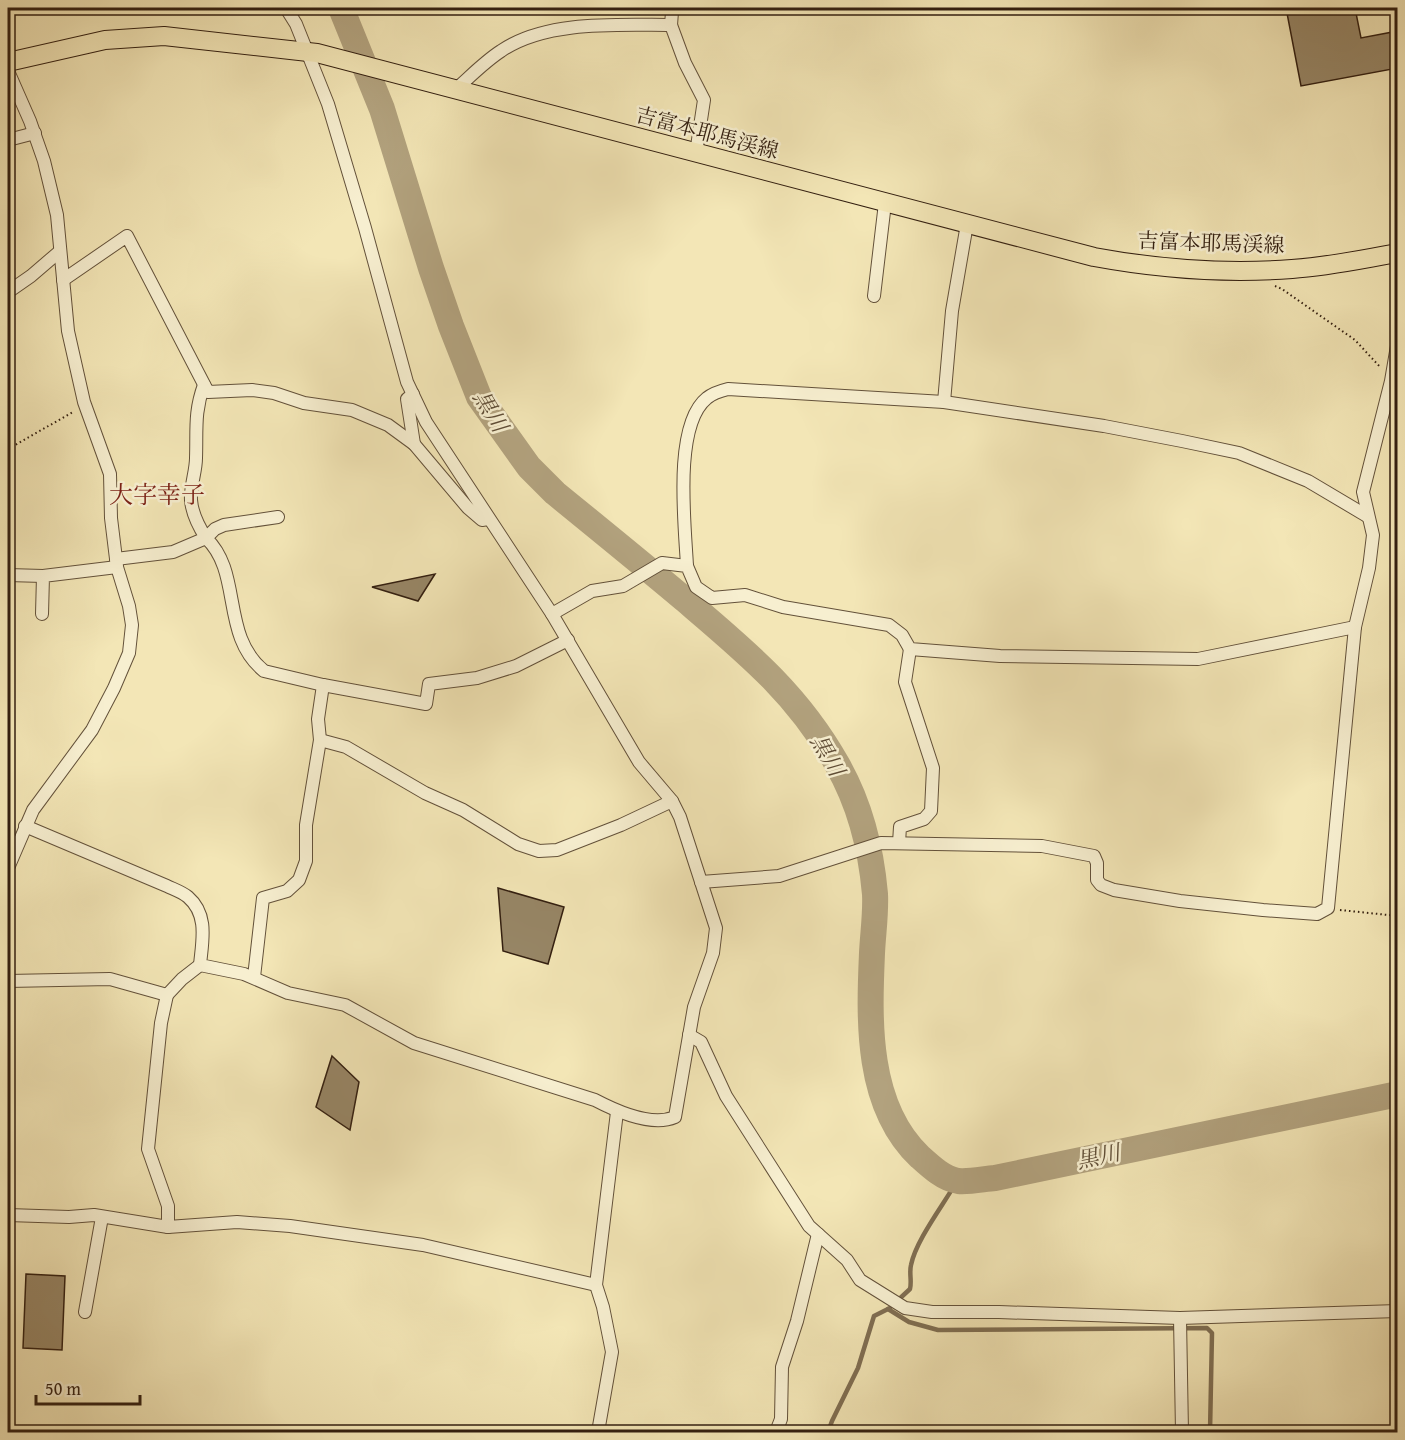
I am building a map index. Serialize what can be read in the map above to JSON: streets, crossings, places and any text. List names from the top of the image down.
{
  "streets": {
    "main road": ["吉富本耶馬渓線"]
  },
  "districts": ["大字幸子"],
  "water": ["黒川"],
  "scale_bar": "50 m"
}
